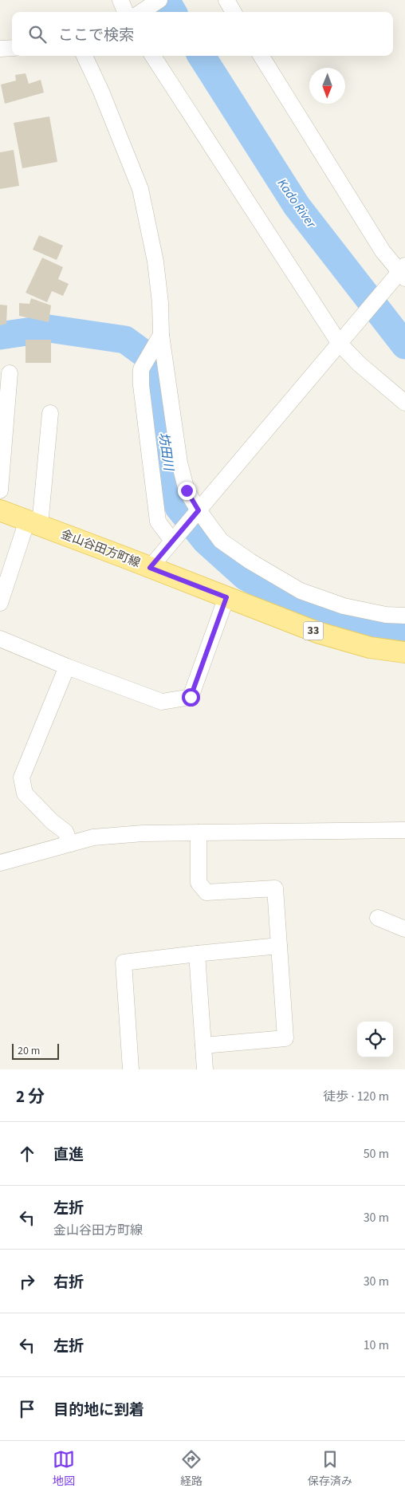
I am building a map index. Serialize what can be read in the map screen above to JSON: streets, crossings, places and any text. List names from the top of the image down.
{
  "streets": {
    "main road": ["金山谷田方町線", "33"]
  },
  "water": ["Kado River", "坊田川"],
  "scale_bar": "20 m",
  "north": "bottom",
  "page": {
    "search": "ここで検索",
    "scale": "20 m",
    "heading": ["2 分", "徒歩 · 120 m"],
    "list": [
      ["直進", "50 m"],
      ["左折", "金山谷田方町線", "30 m"],
      ["右折", "30 m"],
      ["左折", "10 m"],
      "目的地に到着"
    ],
    "nav": ["地図", "経路", "保存済み"]
  }
}
